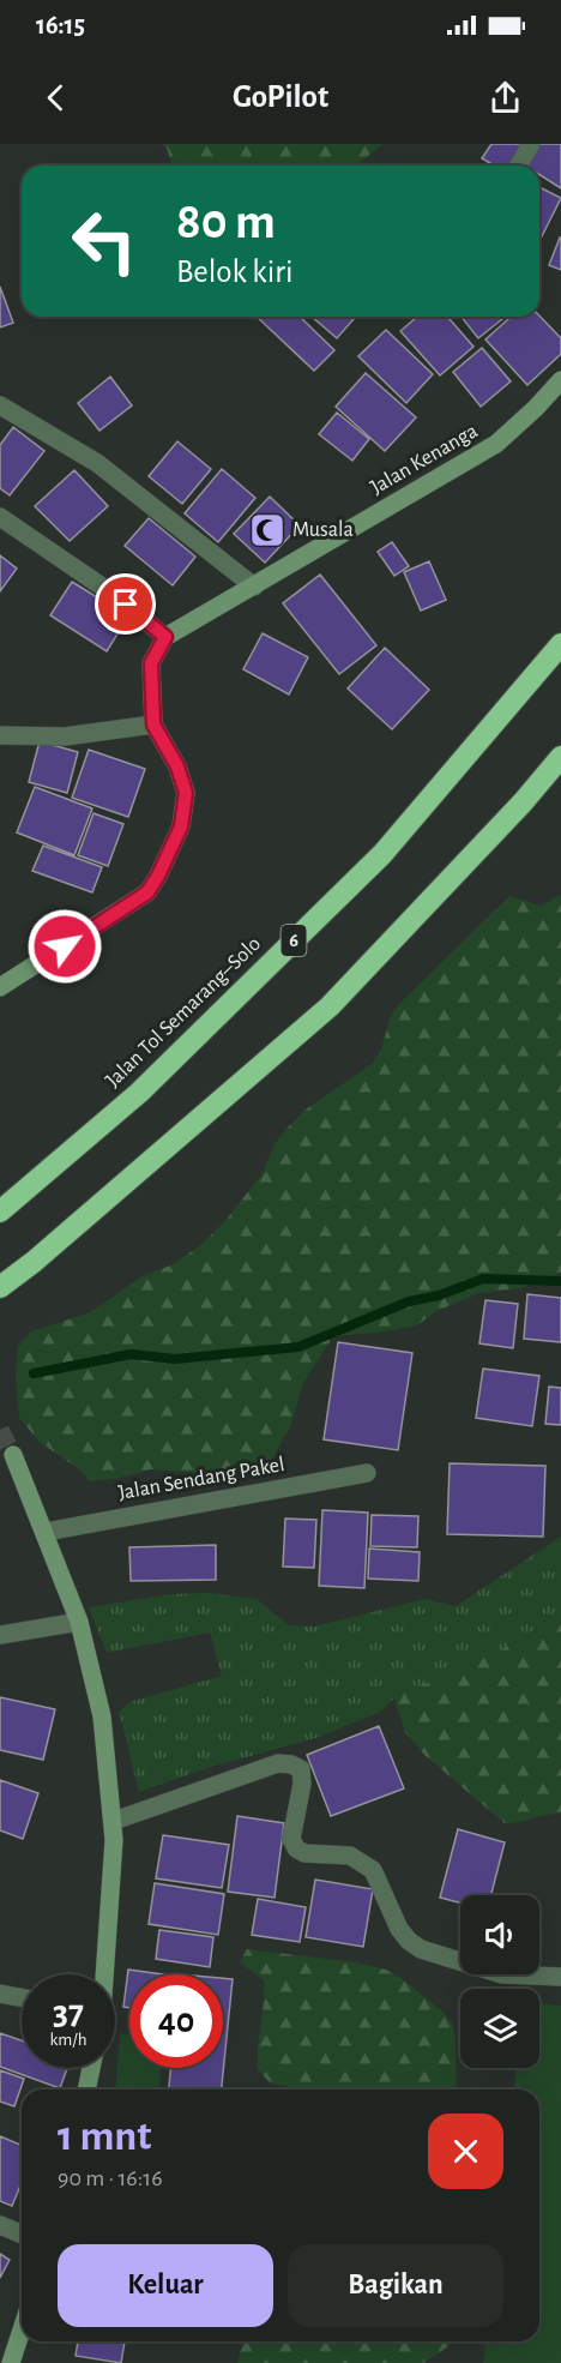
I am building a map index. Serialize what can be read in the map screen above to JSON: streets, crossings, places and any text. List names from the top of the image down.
{
  "streets": {
    "highway": ["6", "Jalan Tol Semarang–Solo"],
    "street": ["Jalan Kenanga", "Jalan Sendang Pakel"]
  },
  "places": {
    "mosque": ["Musala"]
  },
  "page": {
    "status": "16:15",
    "header": "GoPilot",
    "turn": ["80 m", "Belok kiri"],
    "speed": "37 km/h",
    "limit": "40",
    "heading": ["1 mnt", "90 m · 16:16"],
    "buttons": ["Keluar", "Bagikan"]
  }
}
